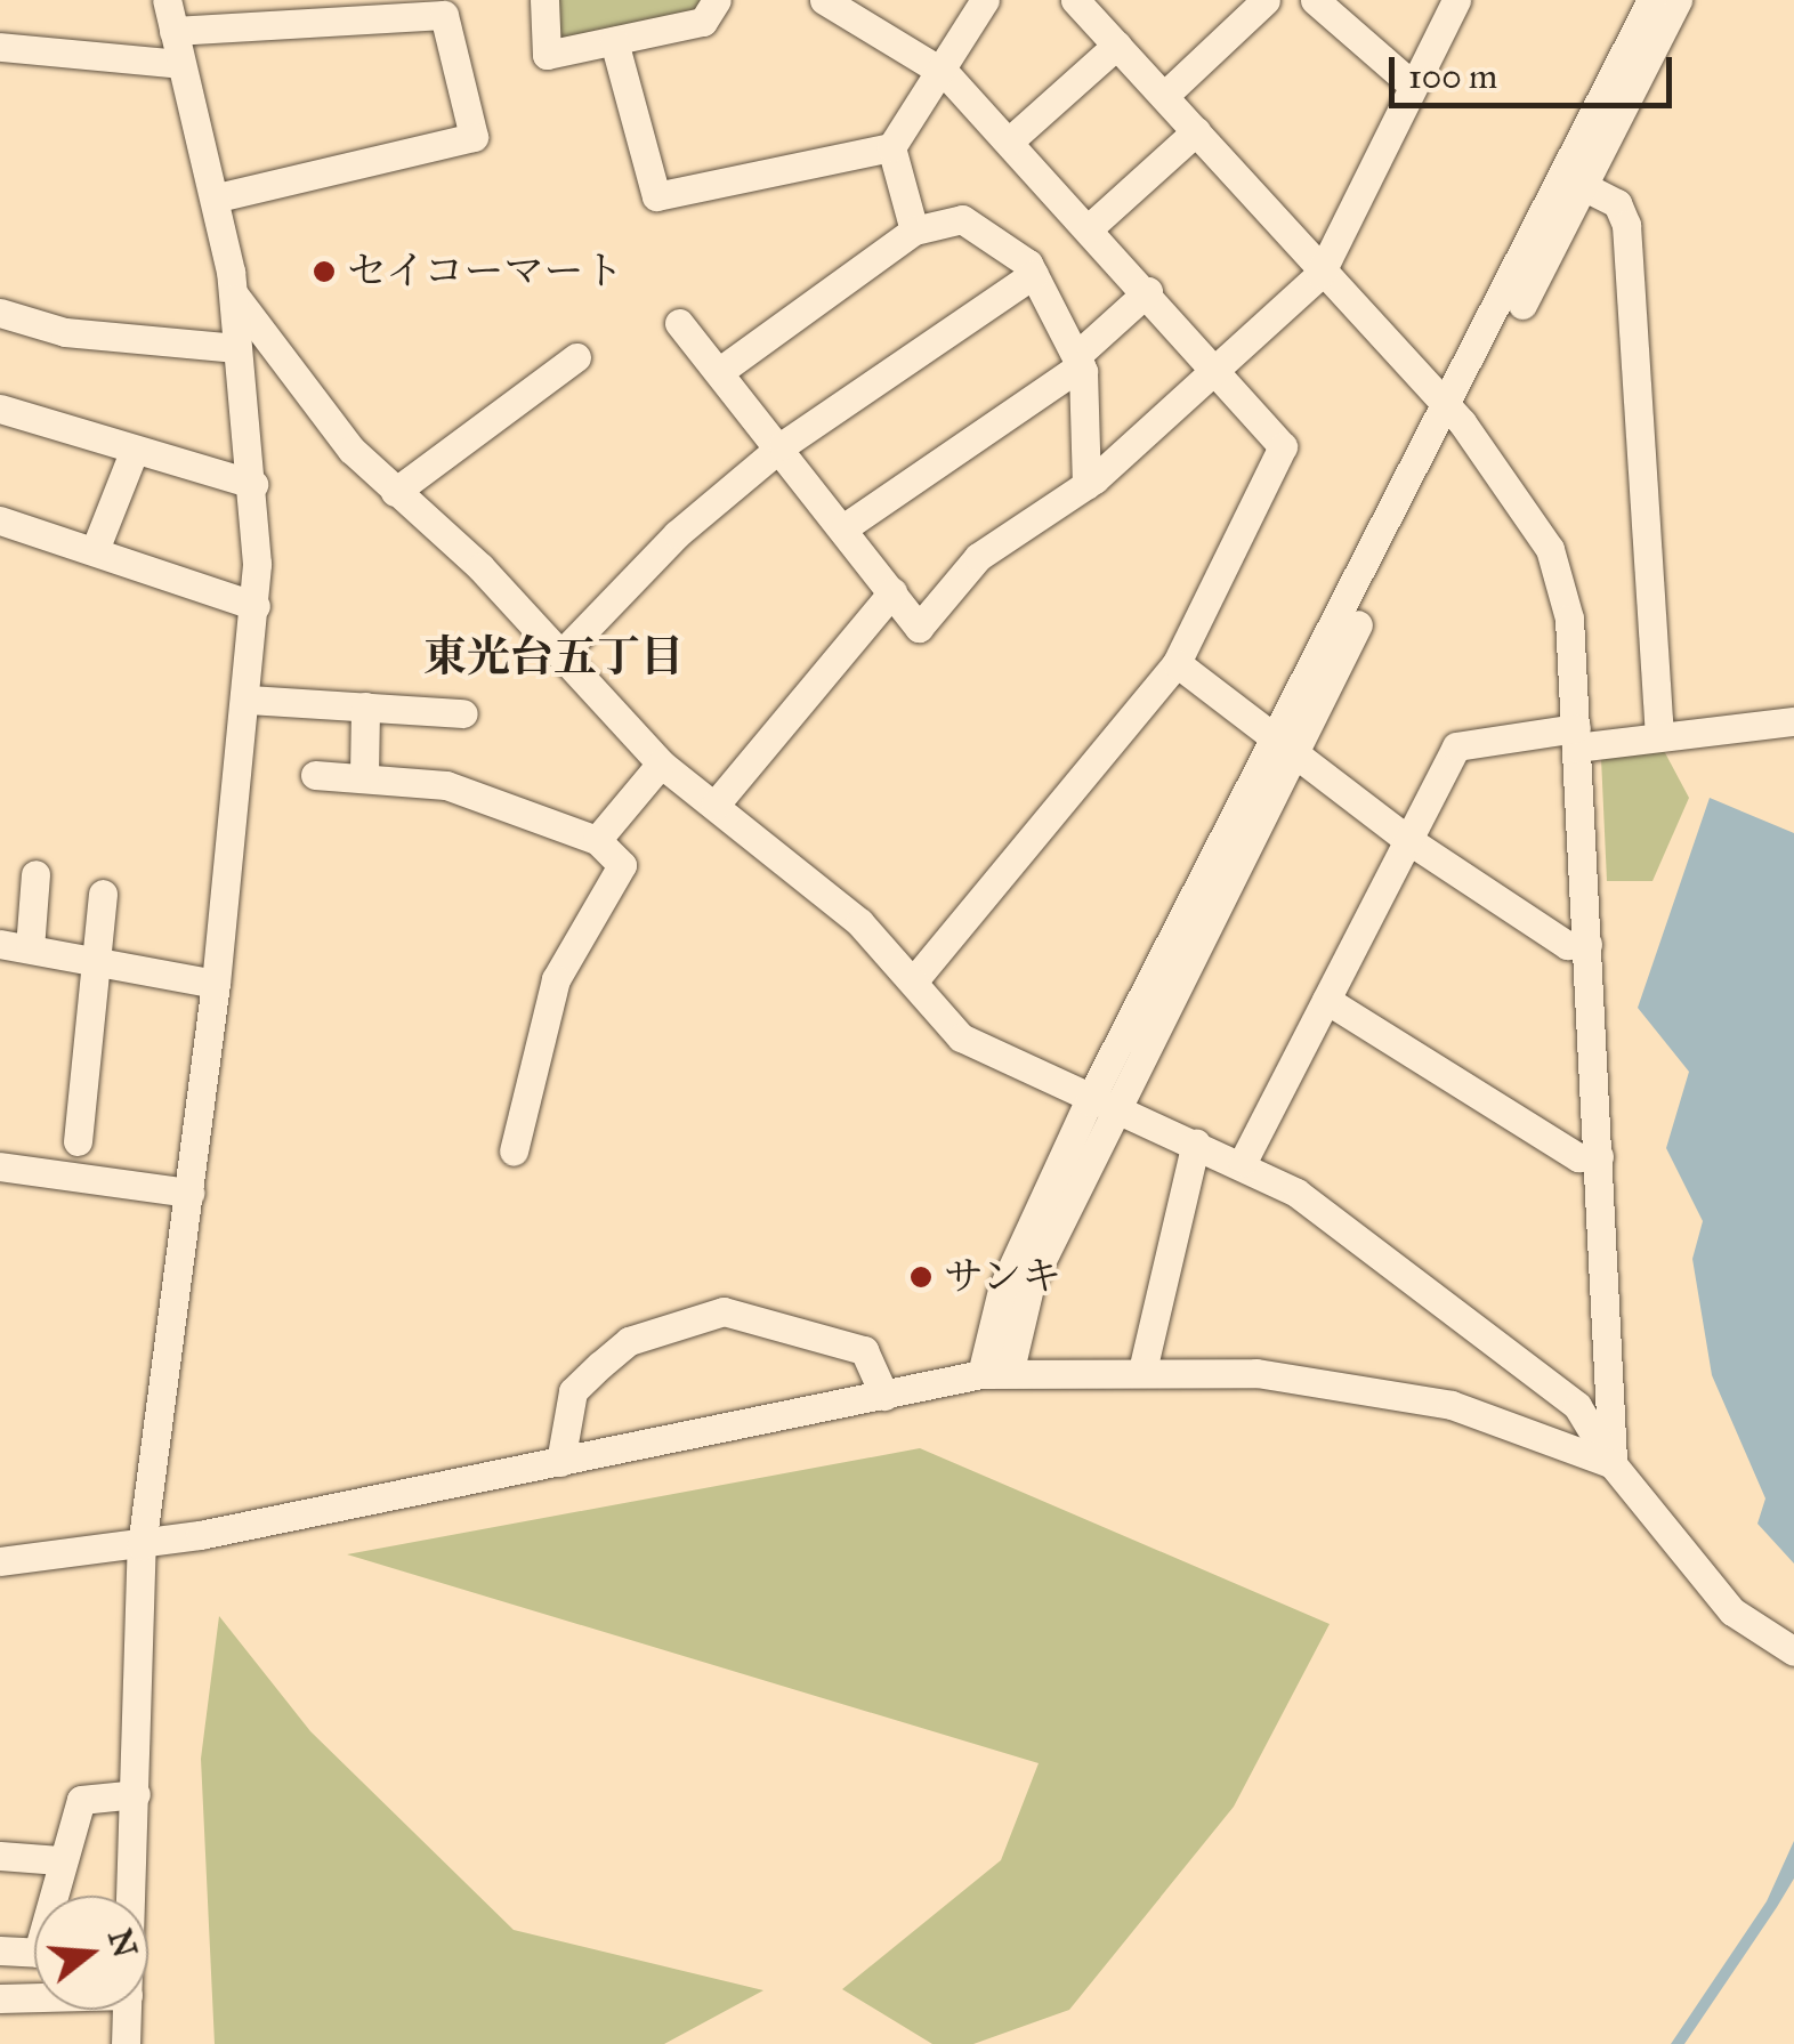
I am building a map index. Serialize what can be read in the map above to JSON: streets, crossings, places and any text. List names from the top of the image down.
{
  "districts": ["東光台五丁目"],
  "places": ["セイコーマート", "サンキ"],
  "scale_bar": "100 m",
  "north": "right"
}
